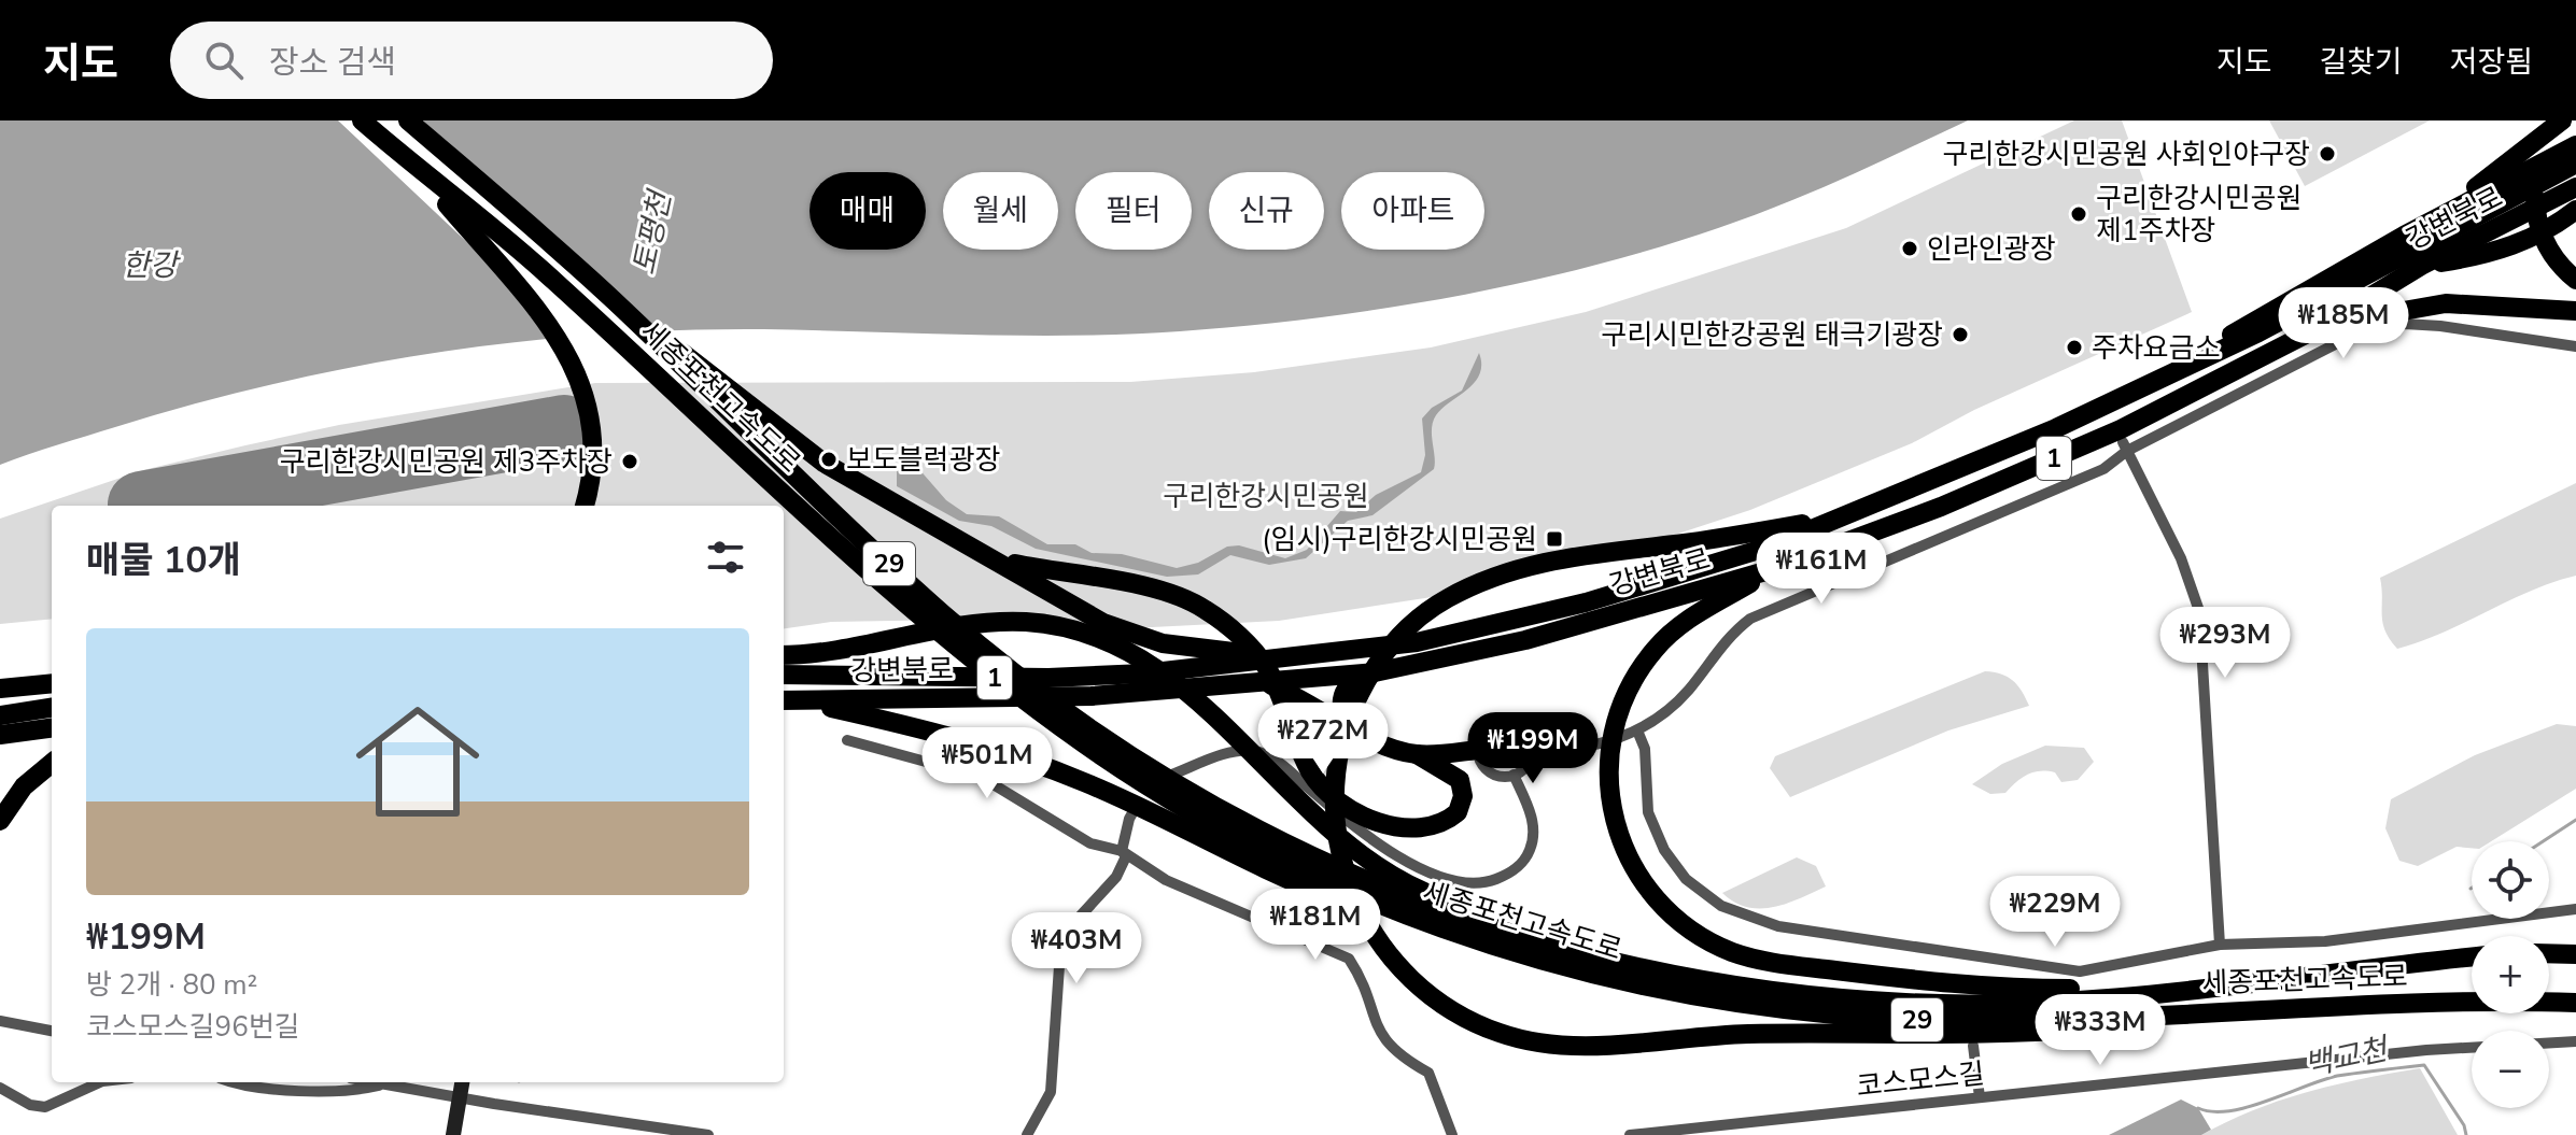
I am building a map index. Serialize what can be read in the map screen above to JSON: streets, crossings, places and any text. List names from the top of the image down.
{
  "streets": {
    "highway": [
      "강변북로",
      "세종포천고속도로",
      "1",
      "29"
    ],
    "street": ["코스모스길"]
  },
  "water": ["토평천", "한강", "백교천"],
  "parks": ["구리한강시민공원"],
  "places": {
    "other": [
      "구리한강시민공원 사회인야구장",
      "구리한강시민공원 제1주차장",
      "인라인광장",
      "구리시민한강공원 태극기광장",
      "주차요금소",
      "보도블럭광장",
      "구리한강시민공원 제3주차장"
    ],
    "transit": ["(임시)구리한강시민공원"]
  },
  "page": {
    "header": "지도",
    "search": "장소 검색",
    "nav": ["지도", "길찾기", "저장됨"],
    "chip": [
      "매매",
      "월세",
      "필터",
      "신규",
      "아파트"
    ],
    "price": [
      "₩185M",
      "₩161M",
      "₩293M",
      "₩272M",
      "₩199M",
      "₩501M",
      "₩229M",
      "₩181M",
      "₩403M",
      "₩333M"
    ],
    "heading": "매물 10개",
    "list": [
      {
        "name": "₩199M",
        "note": "방 2개 · 80 m² · 코스모스길96번길"
      }
    ],
    "map_buttons": ["+", "−"]
  }
}
